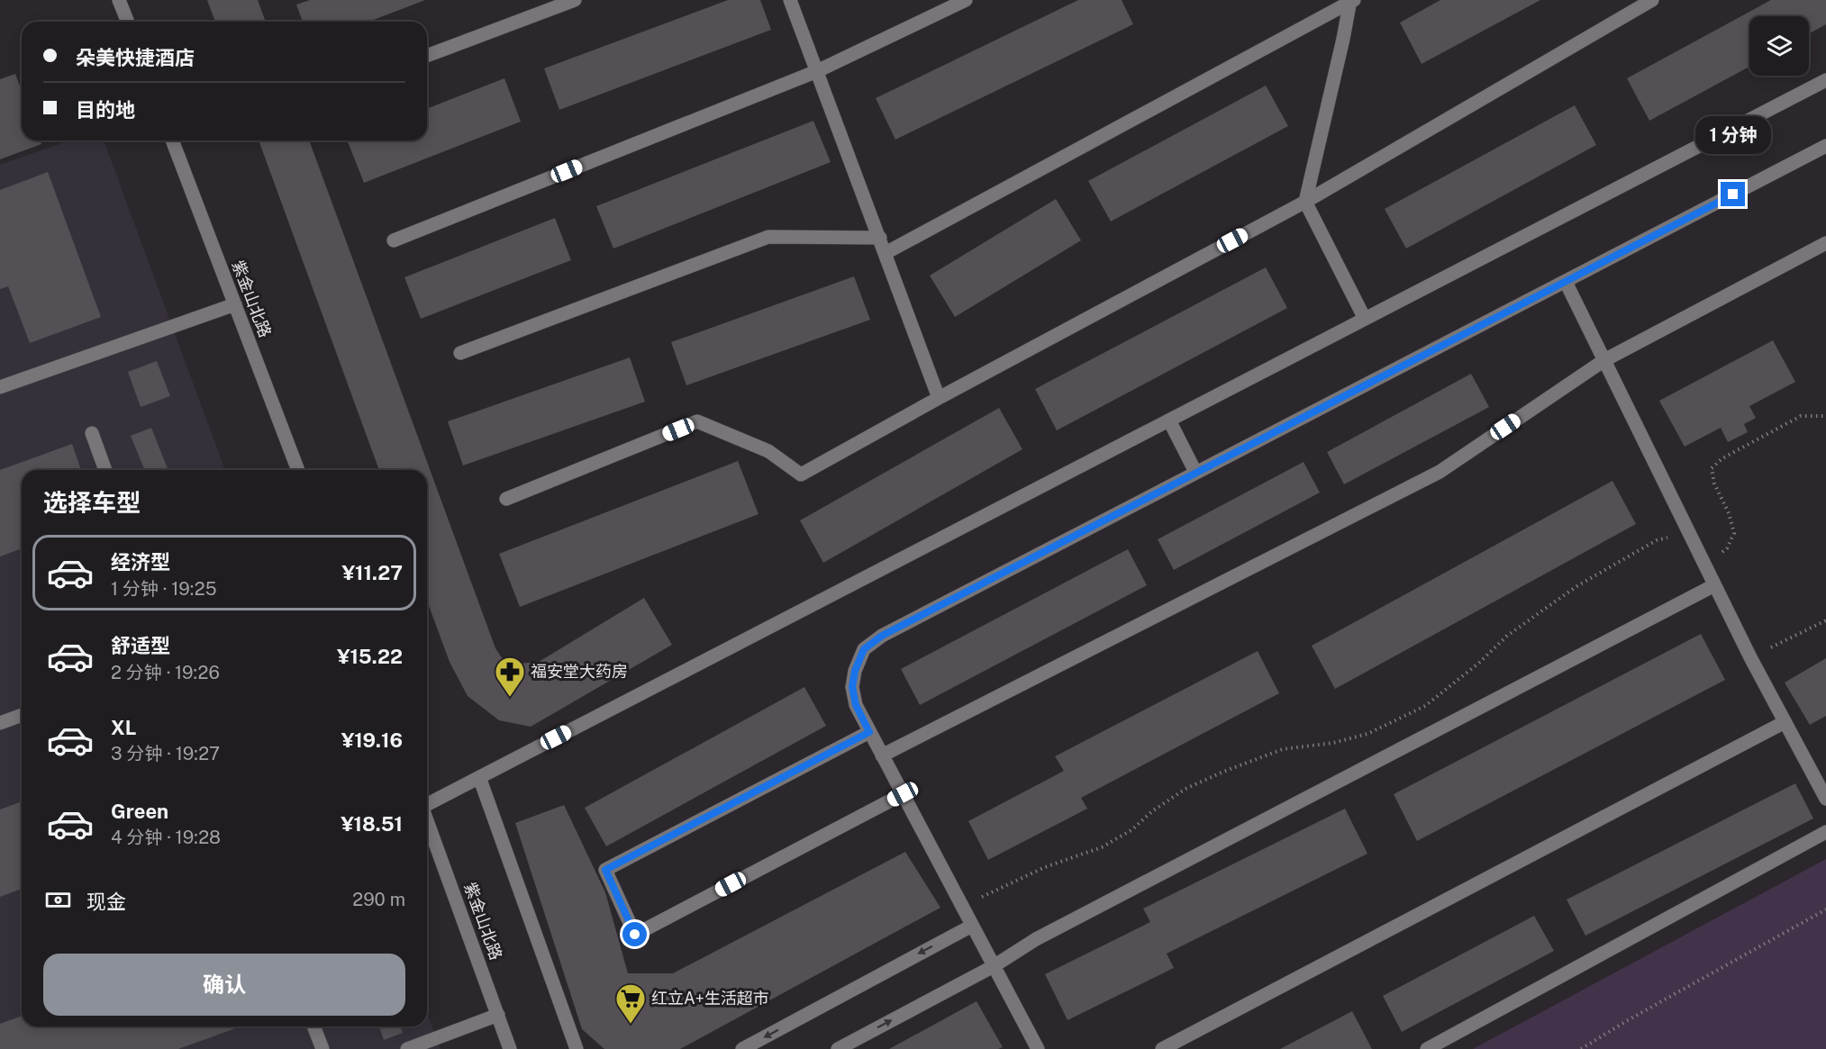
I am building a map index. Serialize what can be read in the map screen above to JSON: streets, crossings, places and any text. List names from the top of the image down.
{
  "streets": {
    "street": ["紫金山北路"]
  },
  "places": {
    "pharmacy": ["福安堂大药房"],
    "supermarket": ["红立A+生活超市"]
  },
  "page": {
    "banner": ["朵美快捷酒店", "目的地"],
    "bubble": "1 分钟",
    "heading": "选择车型",
    "list": [
      {
        "name": "经济型",
        "note": "1 分钟 · 19:25",
        "value": "¥11.27"
      },
      {
        "name": "舒适型",
        "note": "2 分钟 · 19:26",
        "value": "¥15.22"
      },
      {
        "name": "XL",
        "note": "3 分钟 · 19:27",
        "value": "¥19.16"
      },
      {
        "name": "Green",
        "note": "4 分钟 · 19:28",
        "value": "¥18.51"
      }
    ],
    "pay": ["现金", "290 m"],
    "buttons": "确认"
  }
}
